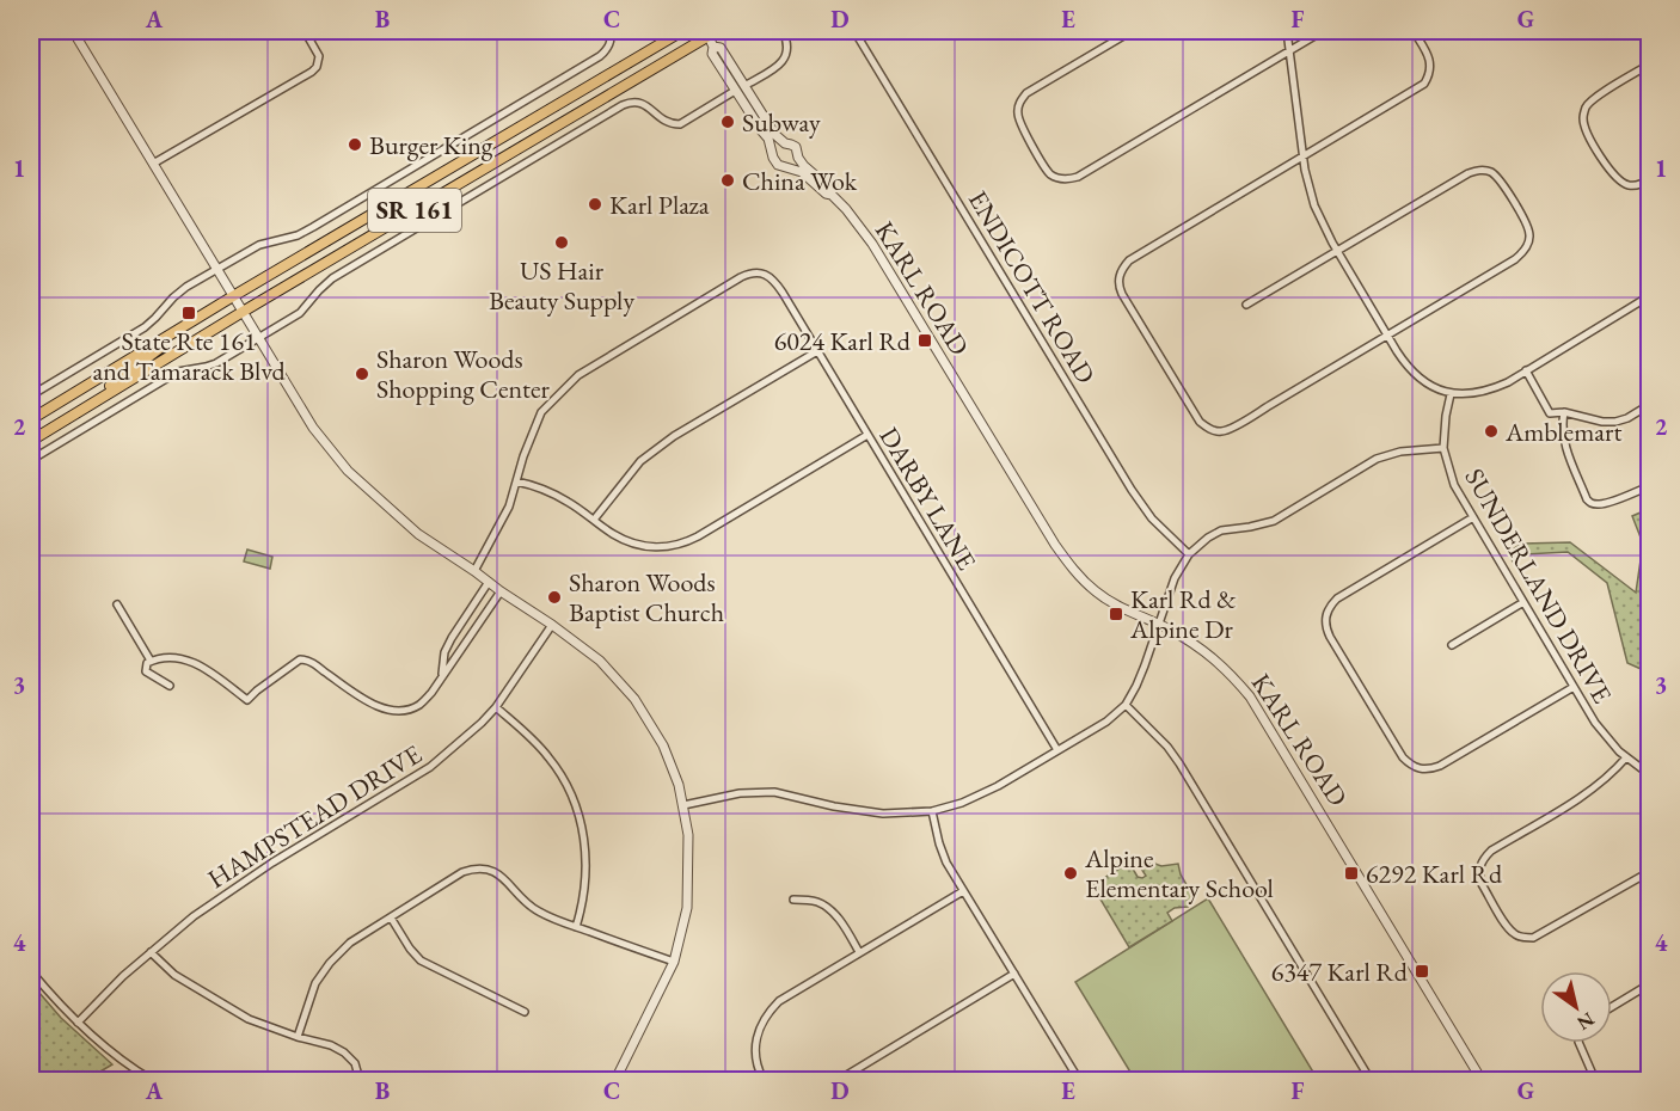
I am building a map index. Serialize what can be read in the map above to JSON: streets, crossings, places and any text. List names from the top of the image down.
{
  "streets": {
    "main road": ["SR 161"],
    "street": [
      "ENDICOTT ROAD",
      "KARL ROAD",
      "DARBY LANE",
      "SUNDERLAND DRIVE",
      "HAMPSTEAD DRIVE"
    ]
  },
  "places": {
    "other": [
      "Subway",
      "Burger King",
      "China Wok",
      "Karl Plaza",
      "US Hair Beauty Supply",
      "Sharon Woods Shopping Center",
      "Amblemart",
      "Sharon Woods Baptist Church",
      "Alpine Elementary School"
    ],
    "transit": [
      "State Rte 161 and Tamarack Blvd",
      "6024 Karl Rd",
      "Karl Rd & Alpine Dr",
      "6292 Karl Rd",
      "6347 Karl Rd"
    ]
  },
  "north": "bottom right",
  "grid": {
    "columns": [
      "A",
      "B",
      "C",
      "D",
      "E",
      "F",
      "G"
    ],
    "rows": [
      "1",
      "2",
      "3",
      "4"
    ]
  }
}
